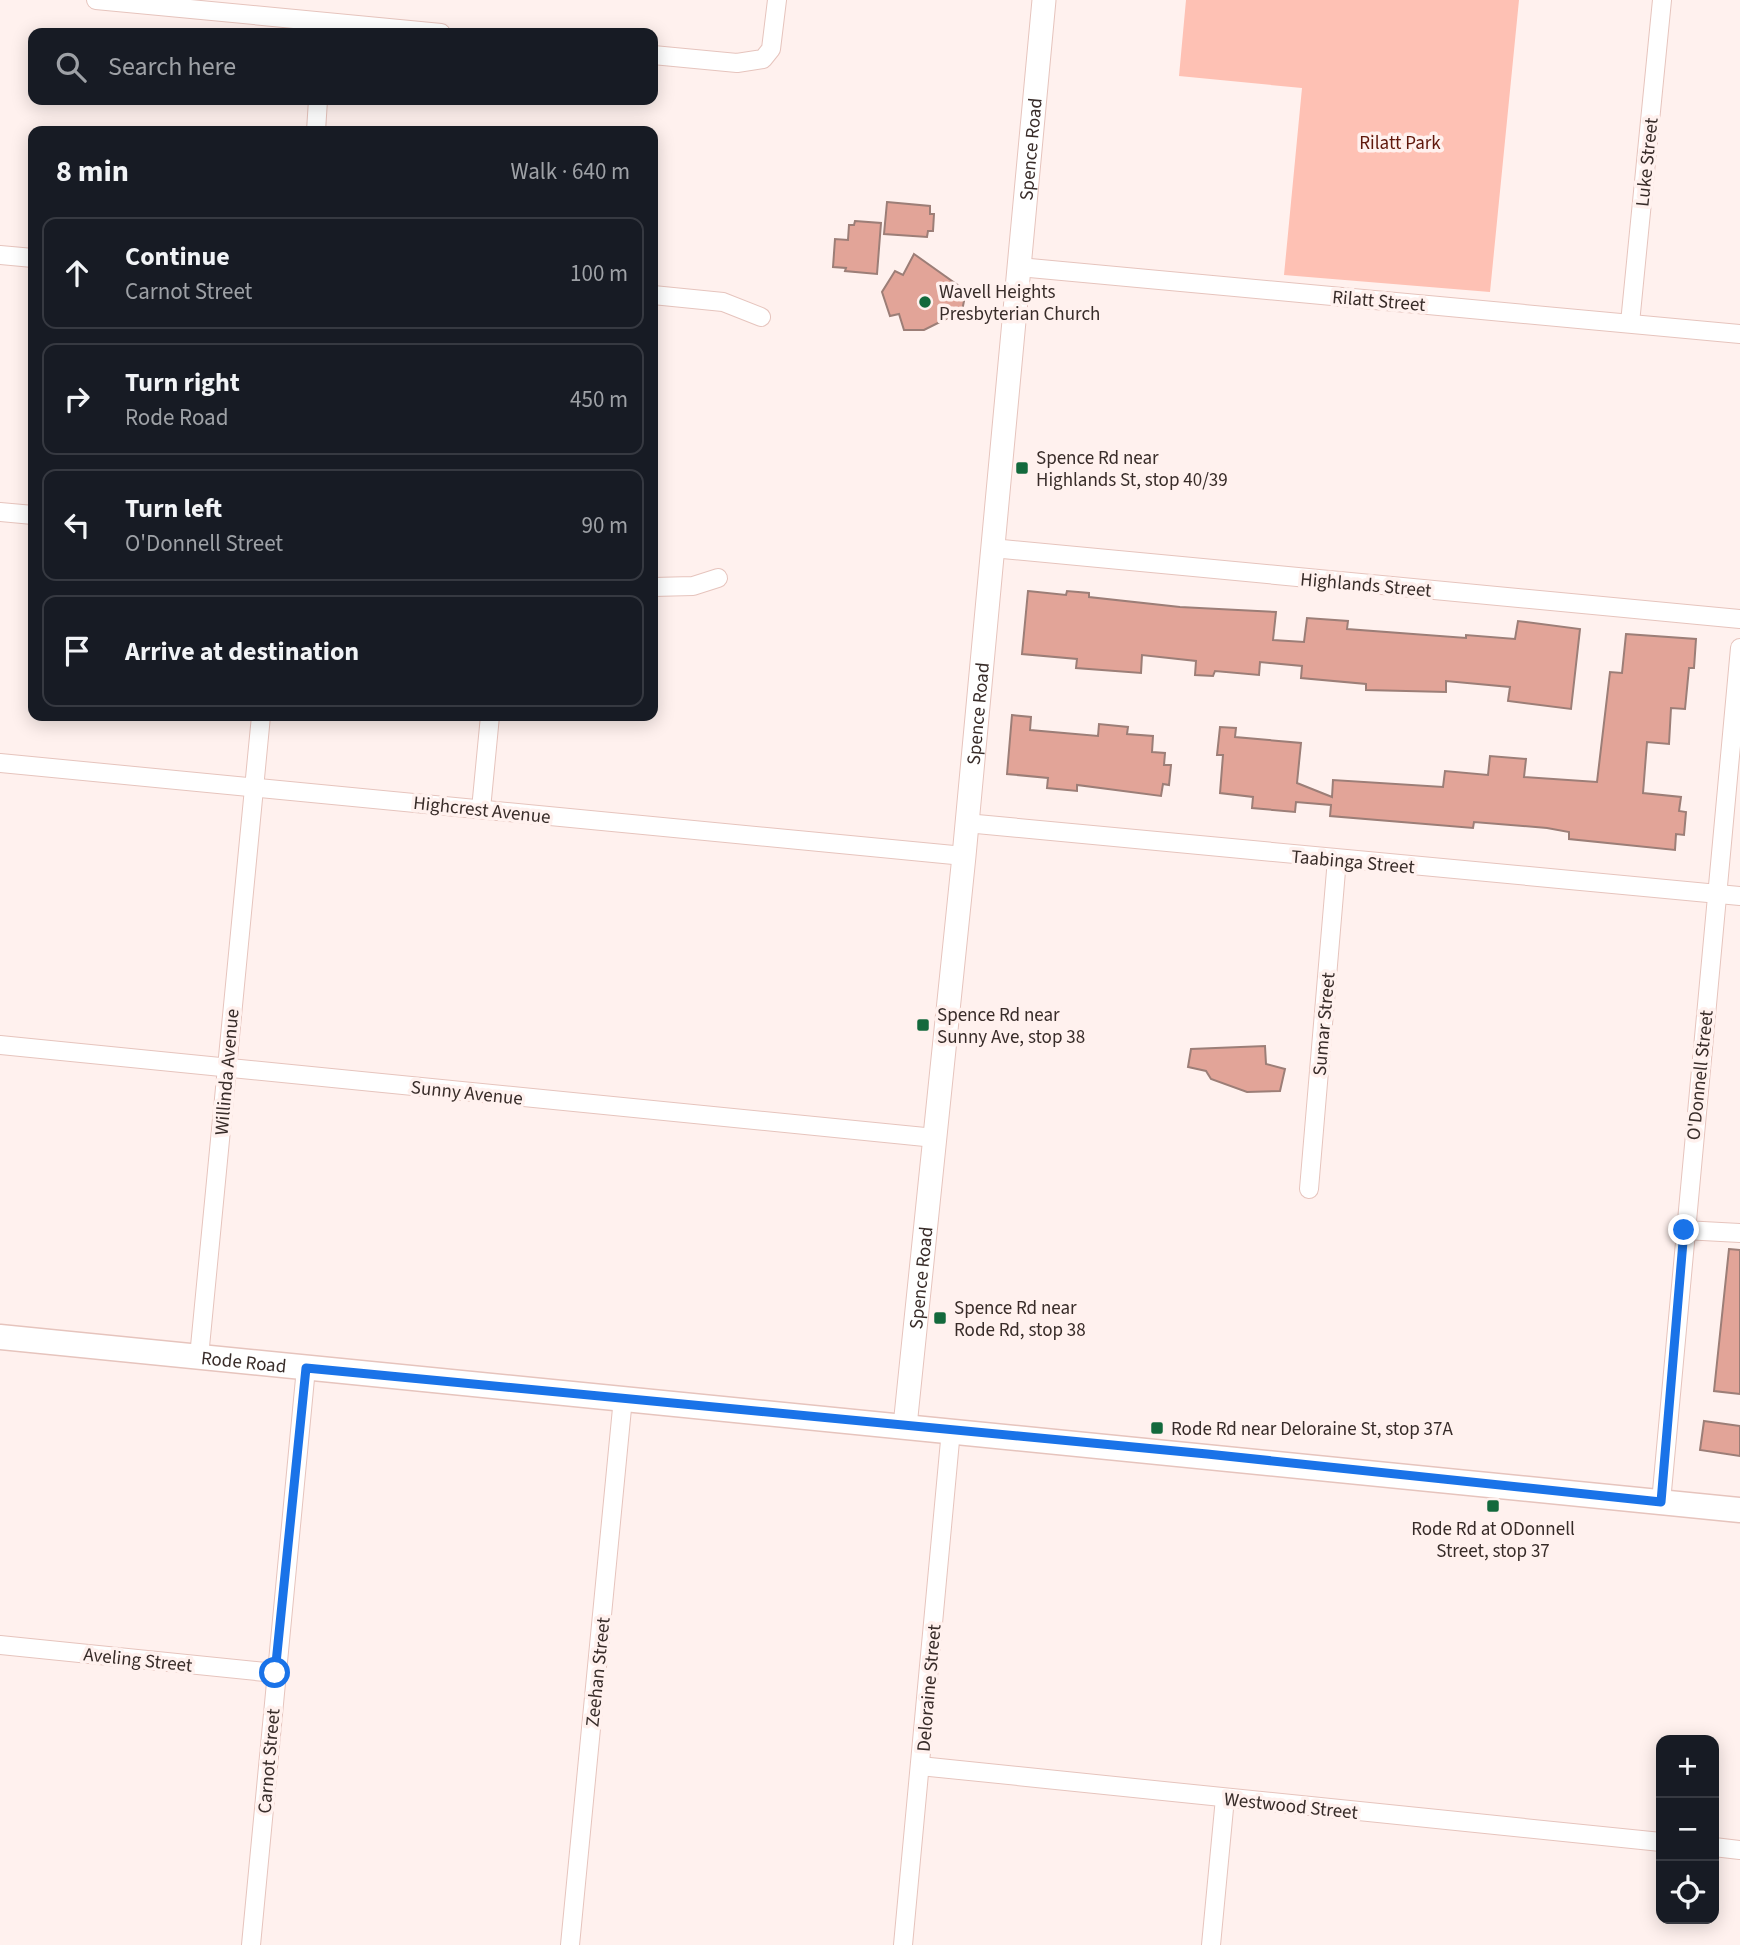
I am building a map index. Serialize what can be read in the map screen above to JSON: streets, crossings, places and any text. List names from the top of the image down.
{
  "streets": {
    "main road": ["Rode Road"],
    "street": [
      "Spence Road",
      "Luke Street",
      "Rilatt Street",
      "Highlands Street",
      "Highcrest Avenue",
      "Taabinga Street",
      "Sumar Street",
      "Willinda Avenue",
      "O'Donnell Street",
      "Sunny Avenue",
      "Aveling Street",
      "Zeehan Street",
      "Deloraine Street",
      "Carnot Street",
      "Westwood Street"
    ]
  },
  "crossings": [
    ["Spence Road", "Rilatt Street"],
    ["Spence Road", "Highlands Street"],
    ["Spence Road", "Highcrest Avenue"],
    ["Spence Road", "Taabinga Street"],
    ["Spence Road", "Sunny Avenue"],
    ["Spence Road", "Rode Road"],
    ["Luke Street", "Rilatt Street"],
    ["Highcrest Avenue", "Willinda Avenue"],
    ["Taabinga Street", "Sumar Street"],
    ["Taabinga Street", "O'Donnell Street"],
    ["Willinda Avenue", "Sunny Avenue"],
    ["Willinda Avenue", "Rode Road"],
    ["O'Donnell Street", "Rode Road"],
    ["Rode Road", "Zeehan Street"],
    ["Rode Road", "Deloraine Street"],
    ["Rode Road", "Carnot Street"],
    ["Aveling Street", "Carnot Street"],
    ["Deloraine Street", "Westwood Street"]
  ],
  "parks": ["Rilatt Park"],
  "places": {
    "other": ["Wavell Heights Presbyterian Church"],
    "transit": [
      "Spence Rd near Highlands St, stop 40/39",
      "Spence Rd near Sunny Ave, stop 38",
      "Spence Rd near Rode Rd, stop 38",
      "Rode Rd near Deloraine St, stop 37A",
      "Rode Rd at ODonnell Street, stop 37"
    ]
  },
  "page": {
    "search": "Search here",
    "heading": ["8 min", "Walk · 640 m"],
    "list": [
      ["Continue", "Carnot Street", "100 m"],
      ["Turn right", "Rode Road", "450 m"],
      ["Turn left", "O'Donnell Street", "90 m"],
      "Arrive at destination"
    ],
    "map_buttons": ["+", "−"]
  }
}
